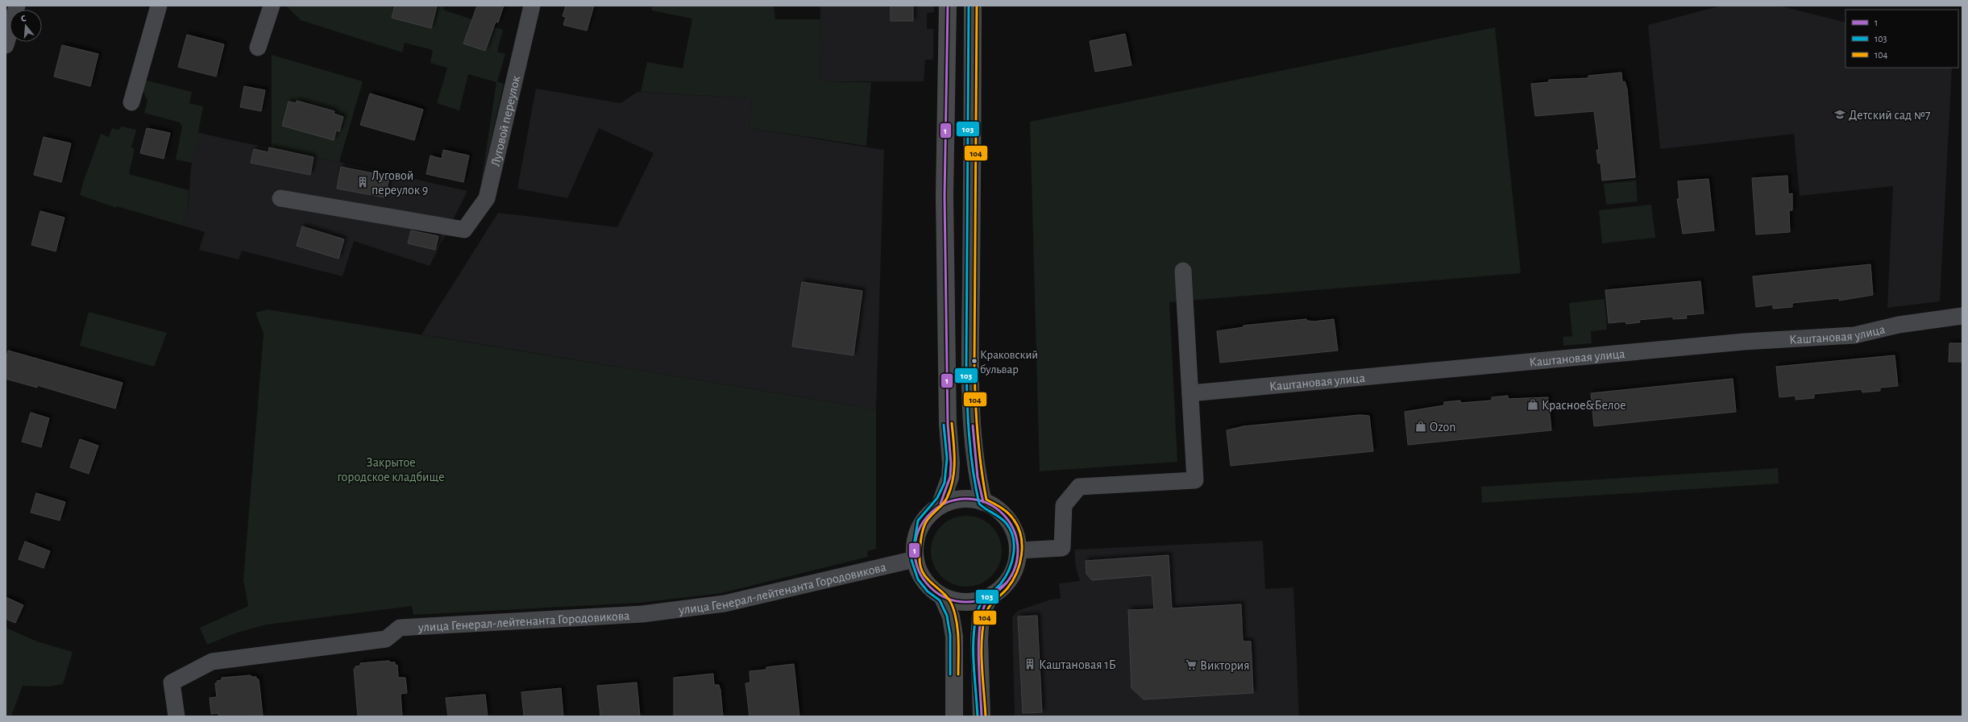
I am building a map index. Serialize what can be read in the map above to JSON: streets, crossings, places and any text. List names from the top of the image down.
{
  "streets": {
    "street": ["Луговой переулок", "Каштановая улица", "улица Генерал-лейтенанта Городовикова"]
  },
  "parks": ["Закрытое городское кладбище"],
  "places": {
    "school or university": ["Детский сад №7"],
    "building": ["Луговой переулок 9", "Каштановая 1Б"],
    "other": ["Краковский бульвар"],
    "shop": ["Красное&Белое", "Ozon"],
    "supermarket": ["Виктория"]
  },
  "lines": ["transit line 1", "transit line 103", "transit line 104"],
  "legend": ["1", "103", "104"],
  "north": "top"
}
